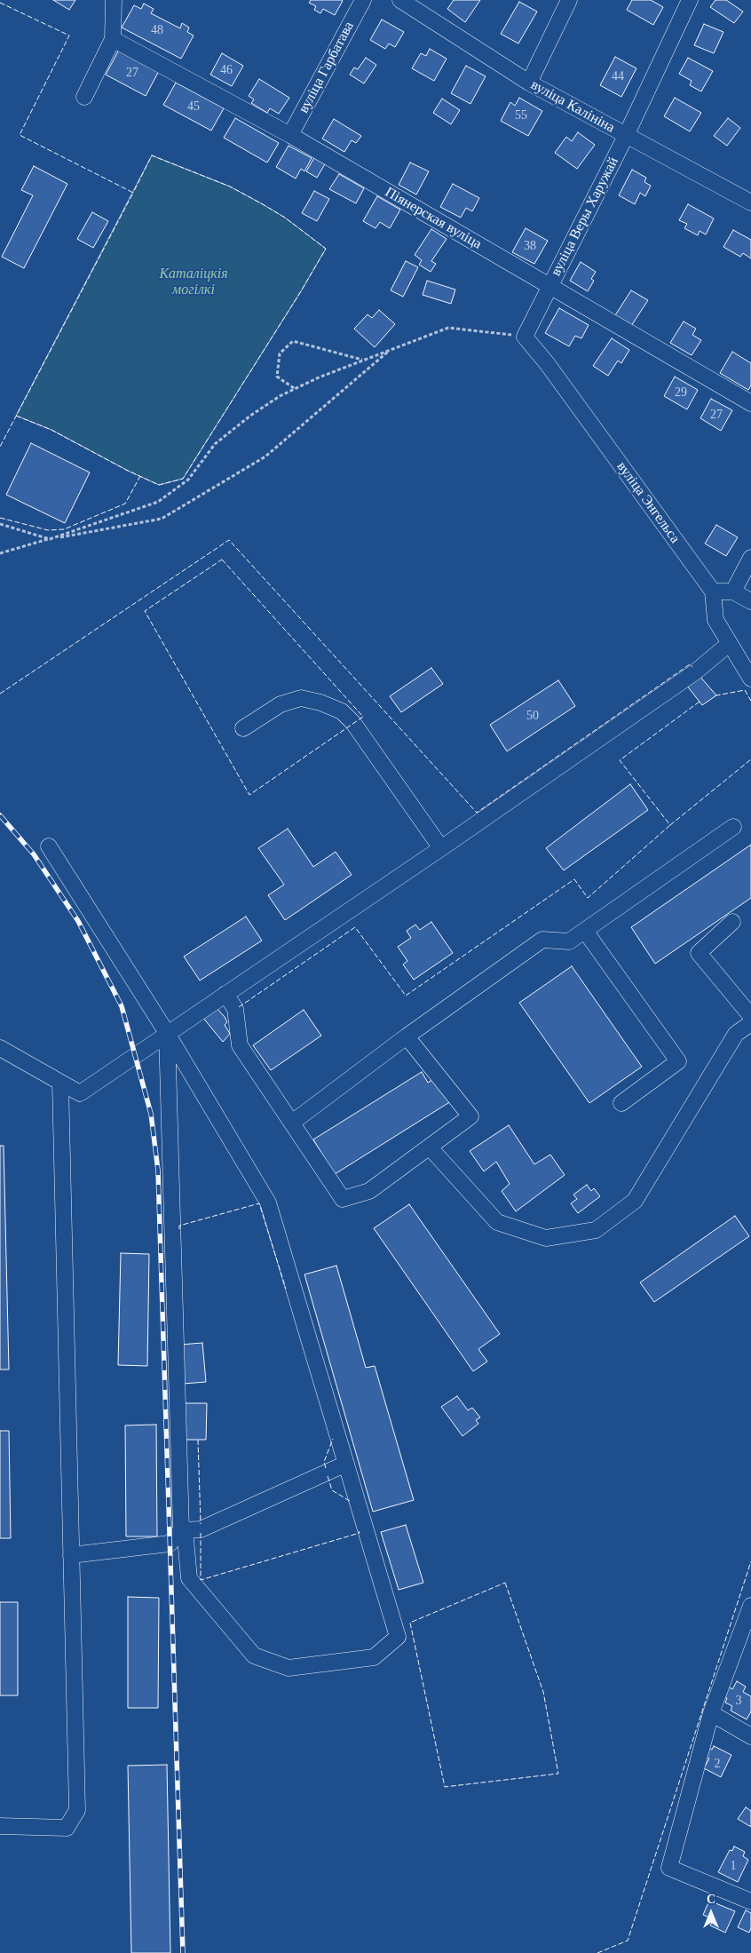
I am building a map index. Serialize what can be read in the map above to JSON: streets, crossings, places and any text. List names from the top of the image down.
{
  "streets": {
    "street": [
      "вуліца Гарбатава",
      "вуліца Калініна",
      "вуліца Веры Харужай",
      "Піянерская вуліца",
      "вуліца Энгельса"
    ]
  },
  "crossings": [
    ["вуліца Гарбатава", "Піянерская вуліца"],
    ["вуліца Калініна", "вуліца Веры Харужай"],
    ["вуліца Веры Харужай", "Піянерская вуліца"],
    ["вуліца Веры Харужай", "вуліца Энгельса"]
  ],
  "parks": ["Каталіцкія могілкі"],
  "house_numbers": [
    "48",
    "46",
    "27",
    "44",
    "45",
    "55",
    "38",
    "29",
    "27",
    "50",
    "3",
    "2",
    "1"
  ],
  "north": "top"
}
